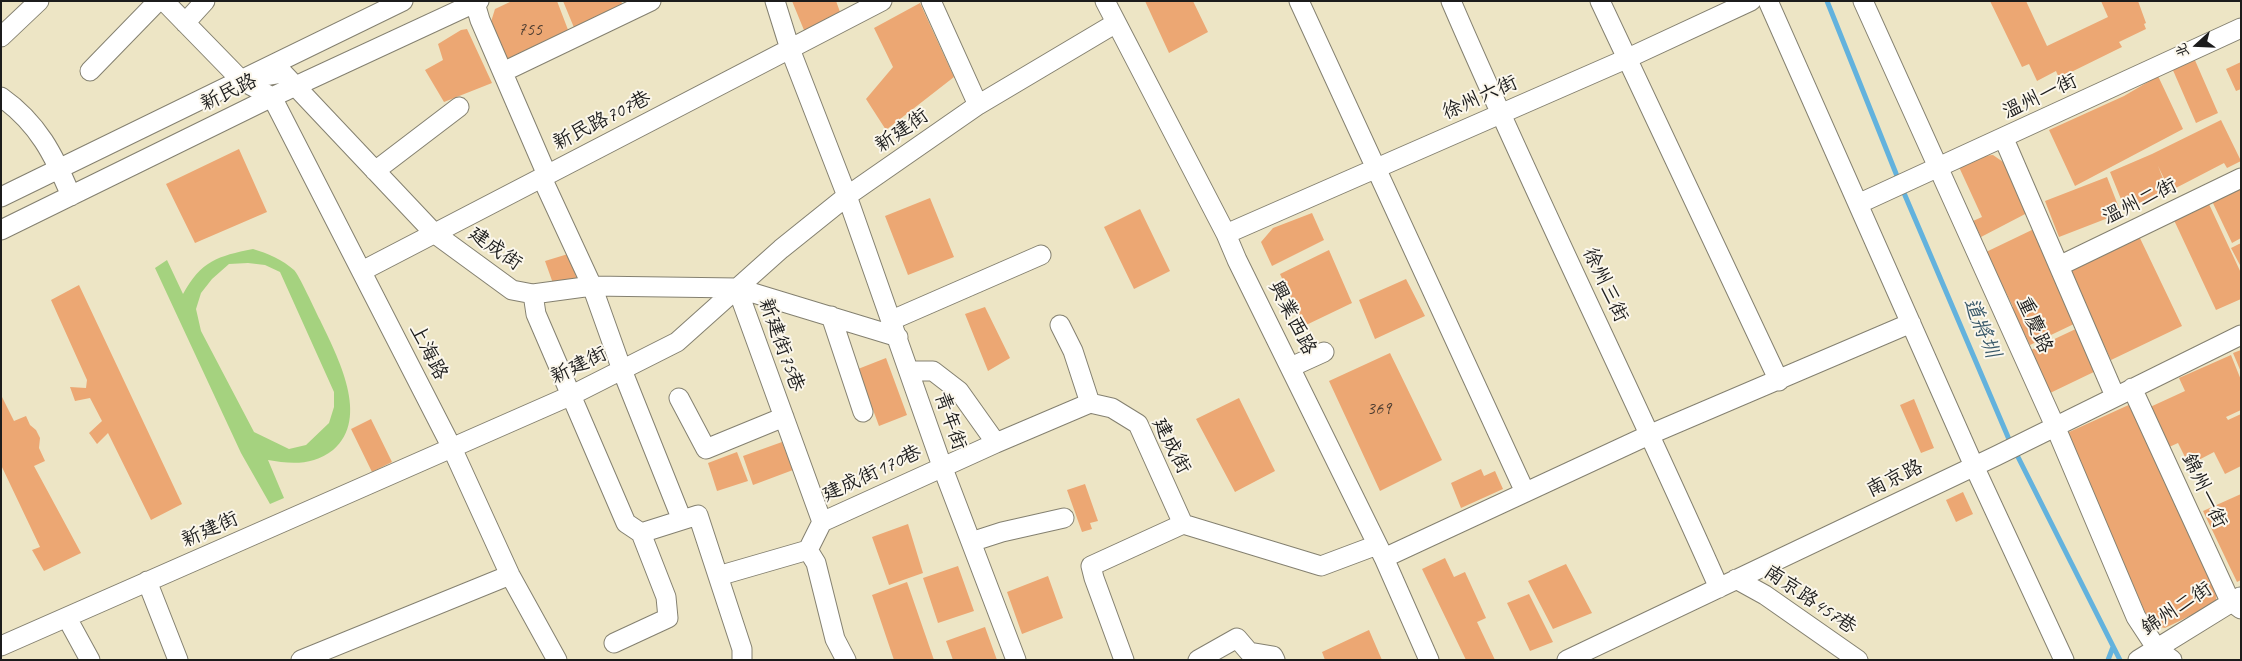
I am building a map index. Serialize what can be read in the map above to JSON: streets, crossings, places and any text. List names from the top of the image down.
{
  "streets": {
    "street": [
      "新民路",
      "溫州一街",
      "徐州六街",
      "新民路707巷",
      "新建街",
      "溫州二街",
      "建成街",
      "徐州三街",
      "興業西路",
      "重慶路",
      "新建街75巷",
      "上海路",
      "青年街",
      "建成街170巷",
      "南京路",
      "錦州一街",
      "南京路457巷",
      "錦州二街"
    ]
  },
  "crossings": [
    ["新民路", "建成街"],
    ["新民路", "上海路"],
    ["溫州一街", "重慶路"],
    ["溫州一街", "錦州一街"],
    ["徐州六街", "徐州三街"],
    ["徐州六街", "興業西路"],
    ["新民路707巷", "建成街"],
    ["新民路707巷", "上海路"],
    ["新建街", "建成街"],
    ["新建街", "興業西路"],
    ["新建街", "新建街75巷"],
    ["新建街", "上海路"],
    ["新建街", "青年街"],
    ["溫州二街", "錦州一街"],
    ["建成街", "新建街75巷"],
    ["建成街", "青年街"],
    ["徐州三街", "南京路"],
    ["重慶路", "南京路"],
    ["重慶路", "錦州二街"],
    ["新建街75巷", "建成街170巷"],
    ["青年街", "建成街170巷"],
    ["南京路", "錦州一街"],
    ["南京路", "南京路457巷"],
    ["錦州一街", "錦州二街"]
  ],
  "water": ["道將圳"],
  "house_numbers": ["755", "369"],
  "north": "left"
}
